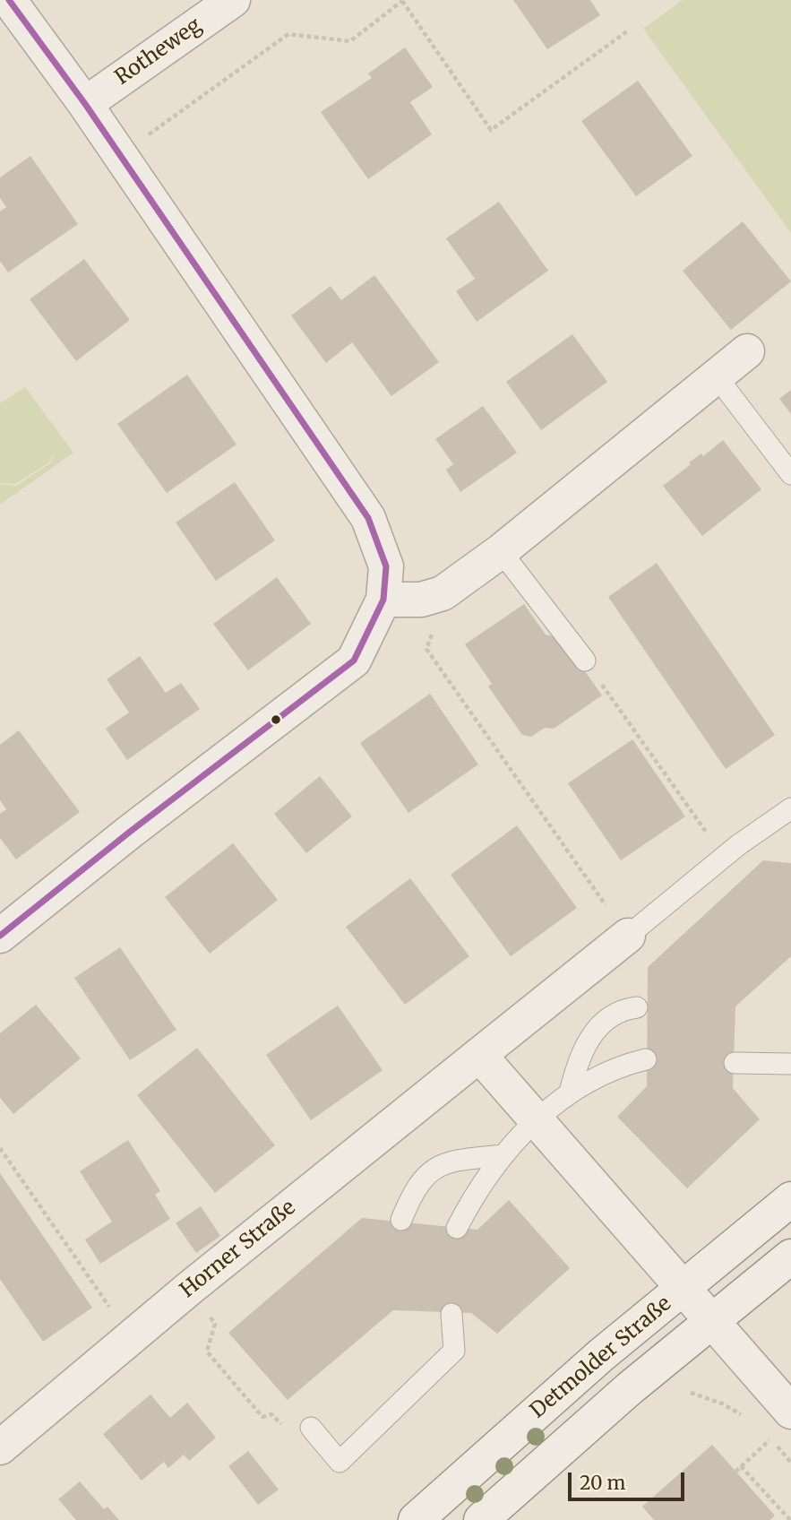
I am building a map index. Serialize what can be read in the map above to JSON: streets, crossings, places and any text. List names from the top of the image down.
{
  "streets": {
    "street": ["Rotheweg", "Horner Straße", "Detmolder Straße"]
  },
  "scale_bar": "20 m"
}
